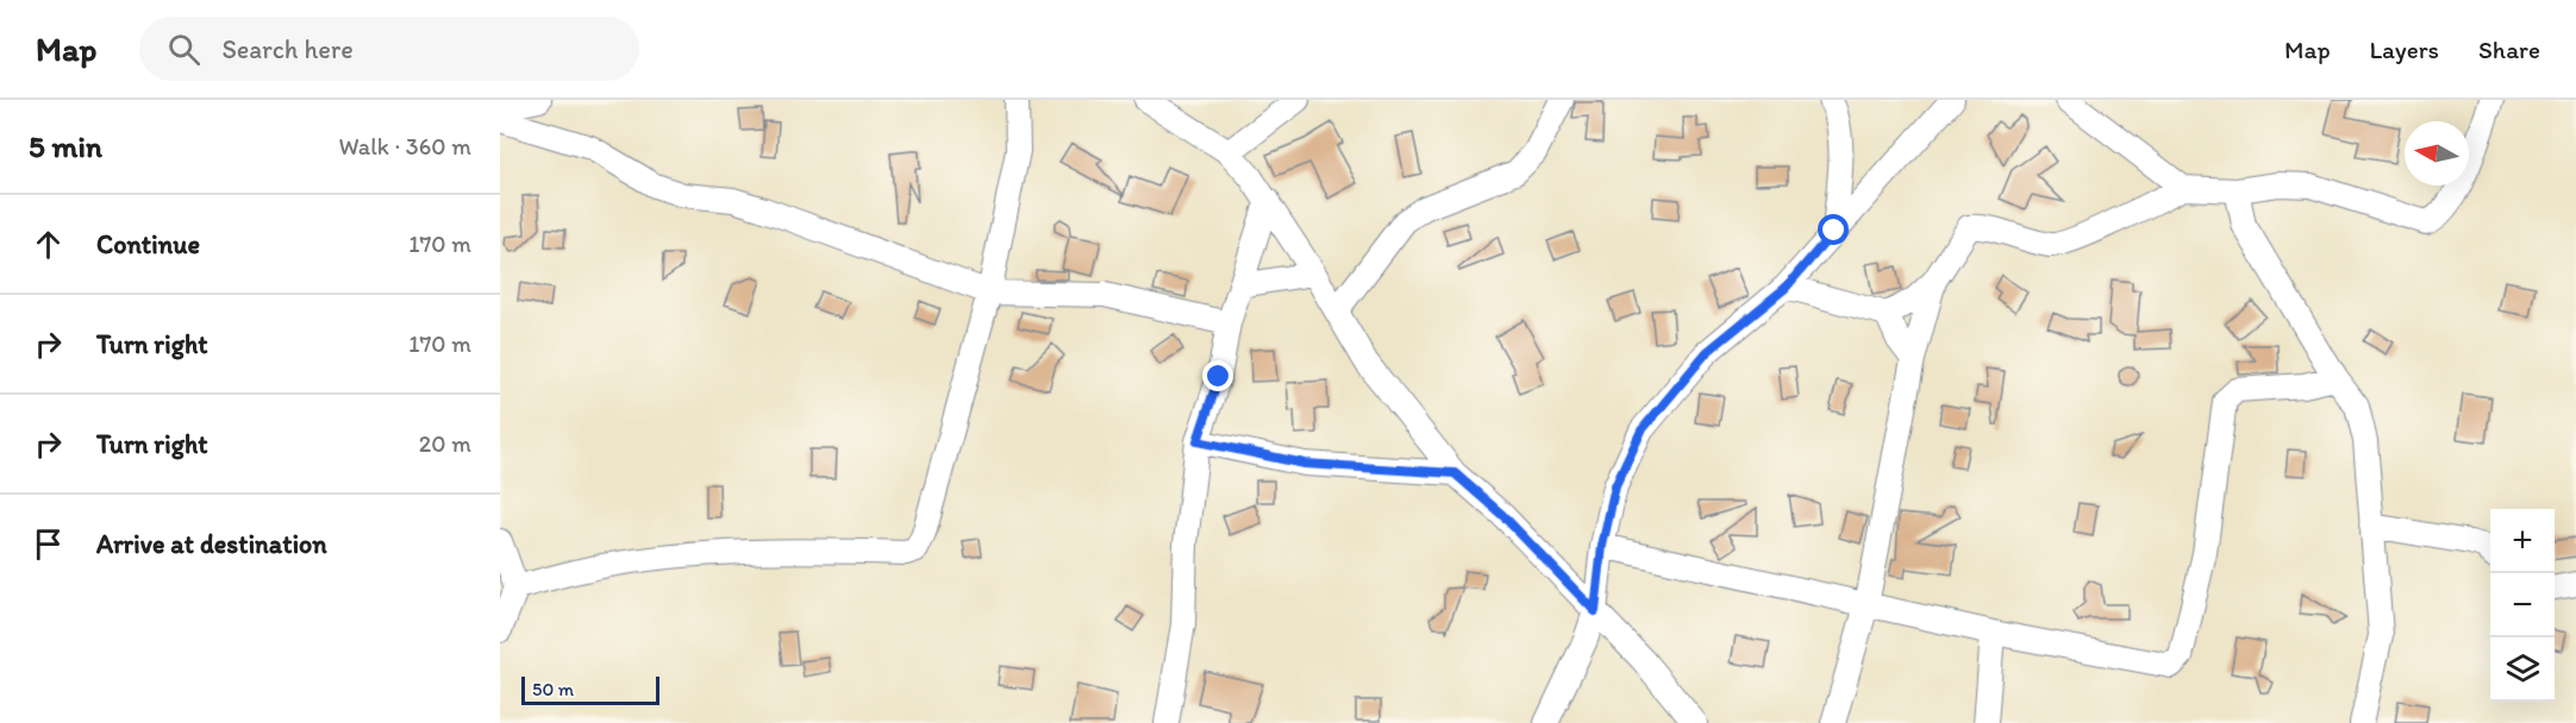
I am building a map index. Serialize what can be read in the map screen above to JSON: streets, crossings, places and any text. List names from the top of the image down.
{
  "scale_bar": "50 m",
  "north": "left",
  "page": {
    "header": "Map",
    "search": "Search here",
    "nav": ["Map", "Layers", "Share"],
    "heading": ["5 min", "Walk · 360 m"],
    "list": [
      ["Continue", "170 m"],
      ["Turn right", "170 m"],
      ["Turn right", "20 m"],
      "Arrive at destination"
    ],
    "map_buttons": ["+", "−"],
    "scale": "50 m"
  }
}
